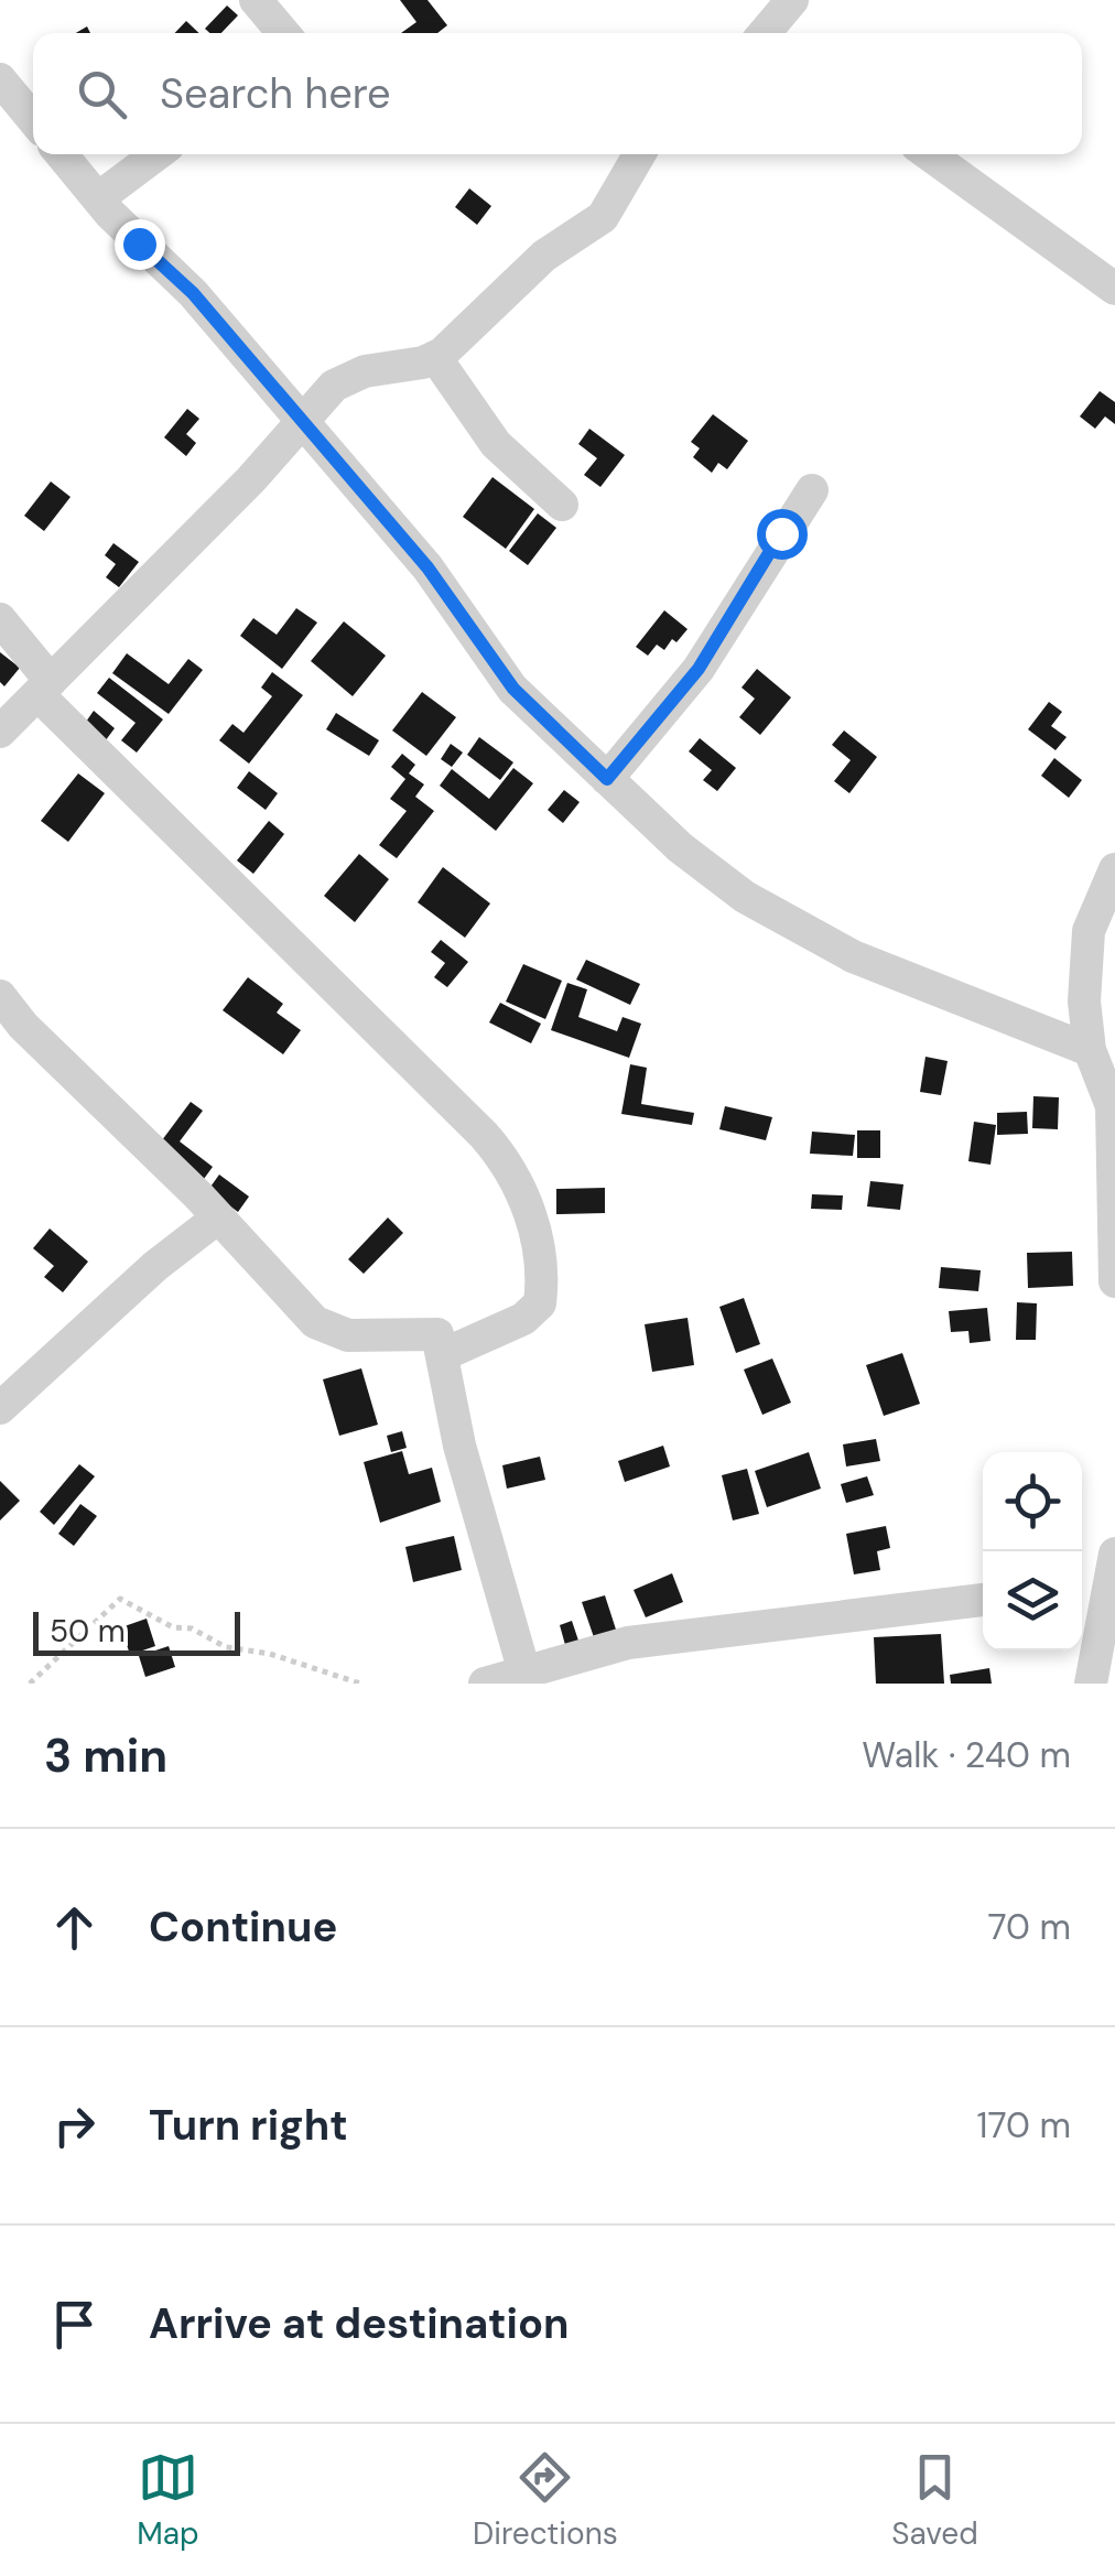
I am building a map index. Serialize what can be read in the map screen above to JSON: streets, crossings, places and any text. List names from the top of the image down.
{
  "scale_bar": "50 m",
  "page": {
    "search": "Search here",
    "scale": "50 m",
    "heading": ["3 min", "Walk · 240 m"],
    "list": [
      ["Continue", "70 m"],
      ["Turn right", "170 m"],
      "Arrive at destination"
    ],
    "nav": ["Map", "Directions", "Saved"]
  }
}
